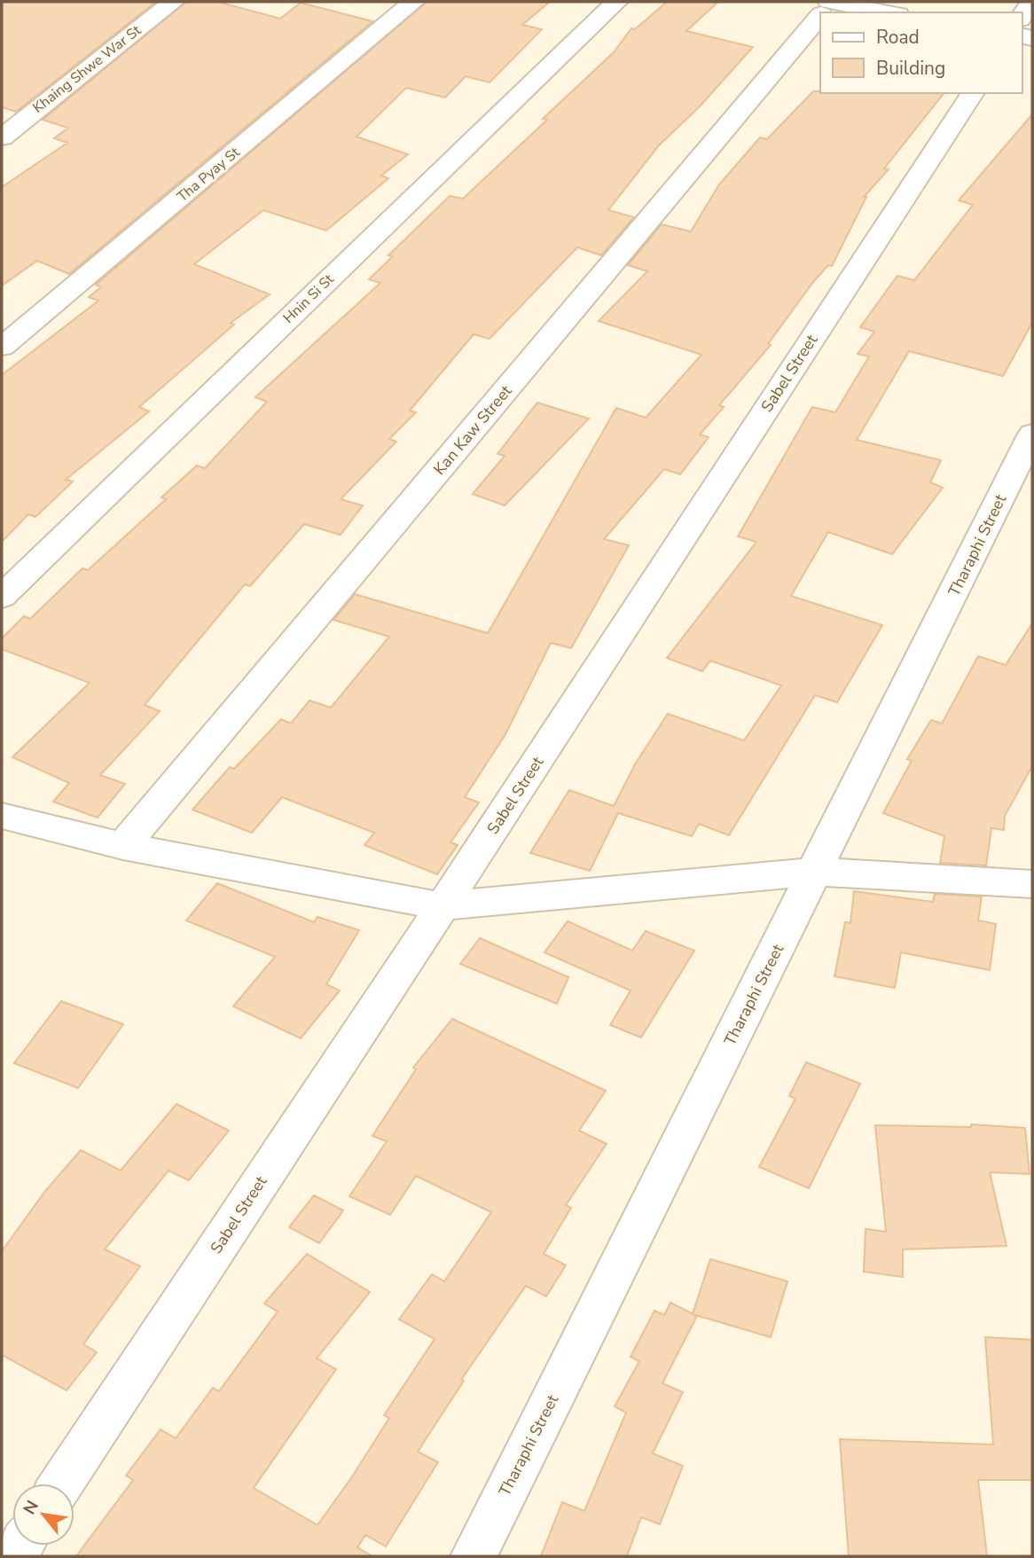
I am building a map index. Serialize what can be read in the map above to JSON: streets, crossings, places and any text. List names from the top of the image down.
{
  "streets": {
    "street": [
      "Khaing Shwe War St",
      "Tha Pyay St",
      "Hnin Si St",
      "Sabel Street",
      "Kan Kaw Street",
      "Tharaphi Street"
    ]
  },
  "legend": ["Road", "Building"],
  "north": "top left"
}
